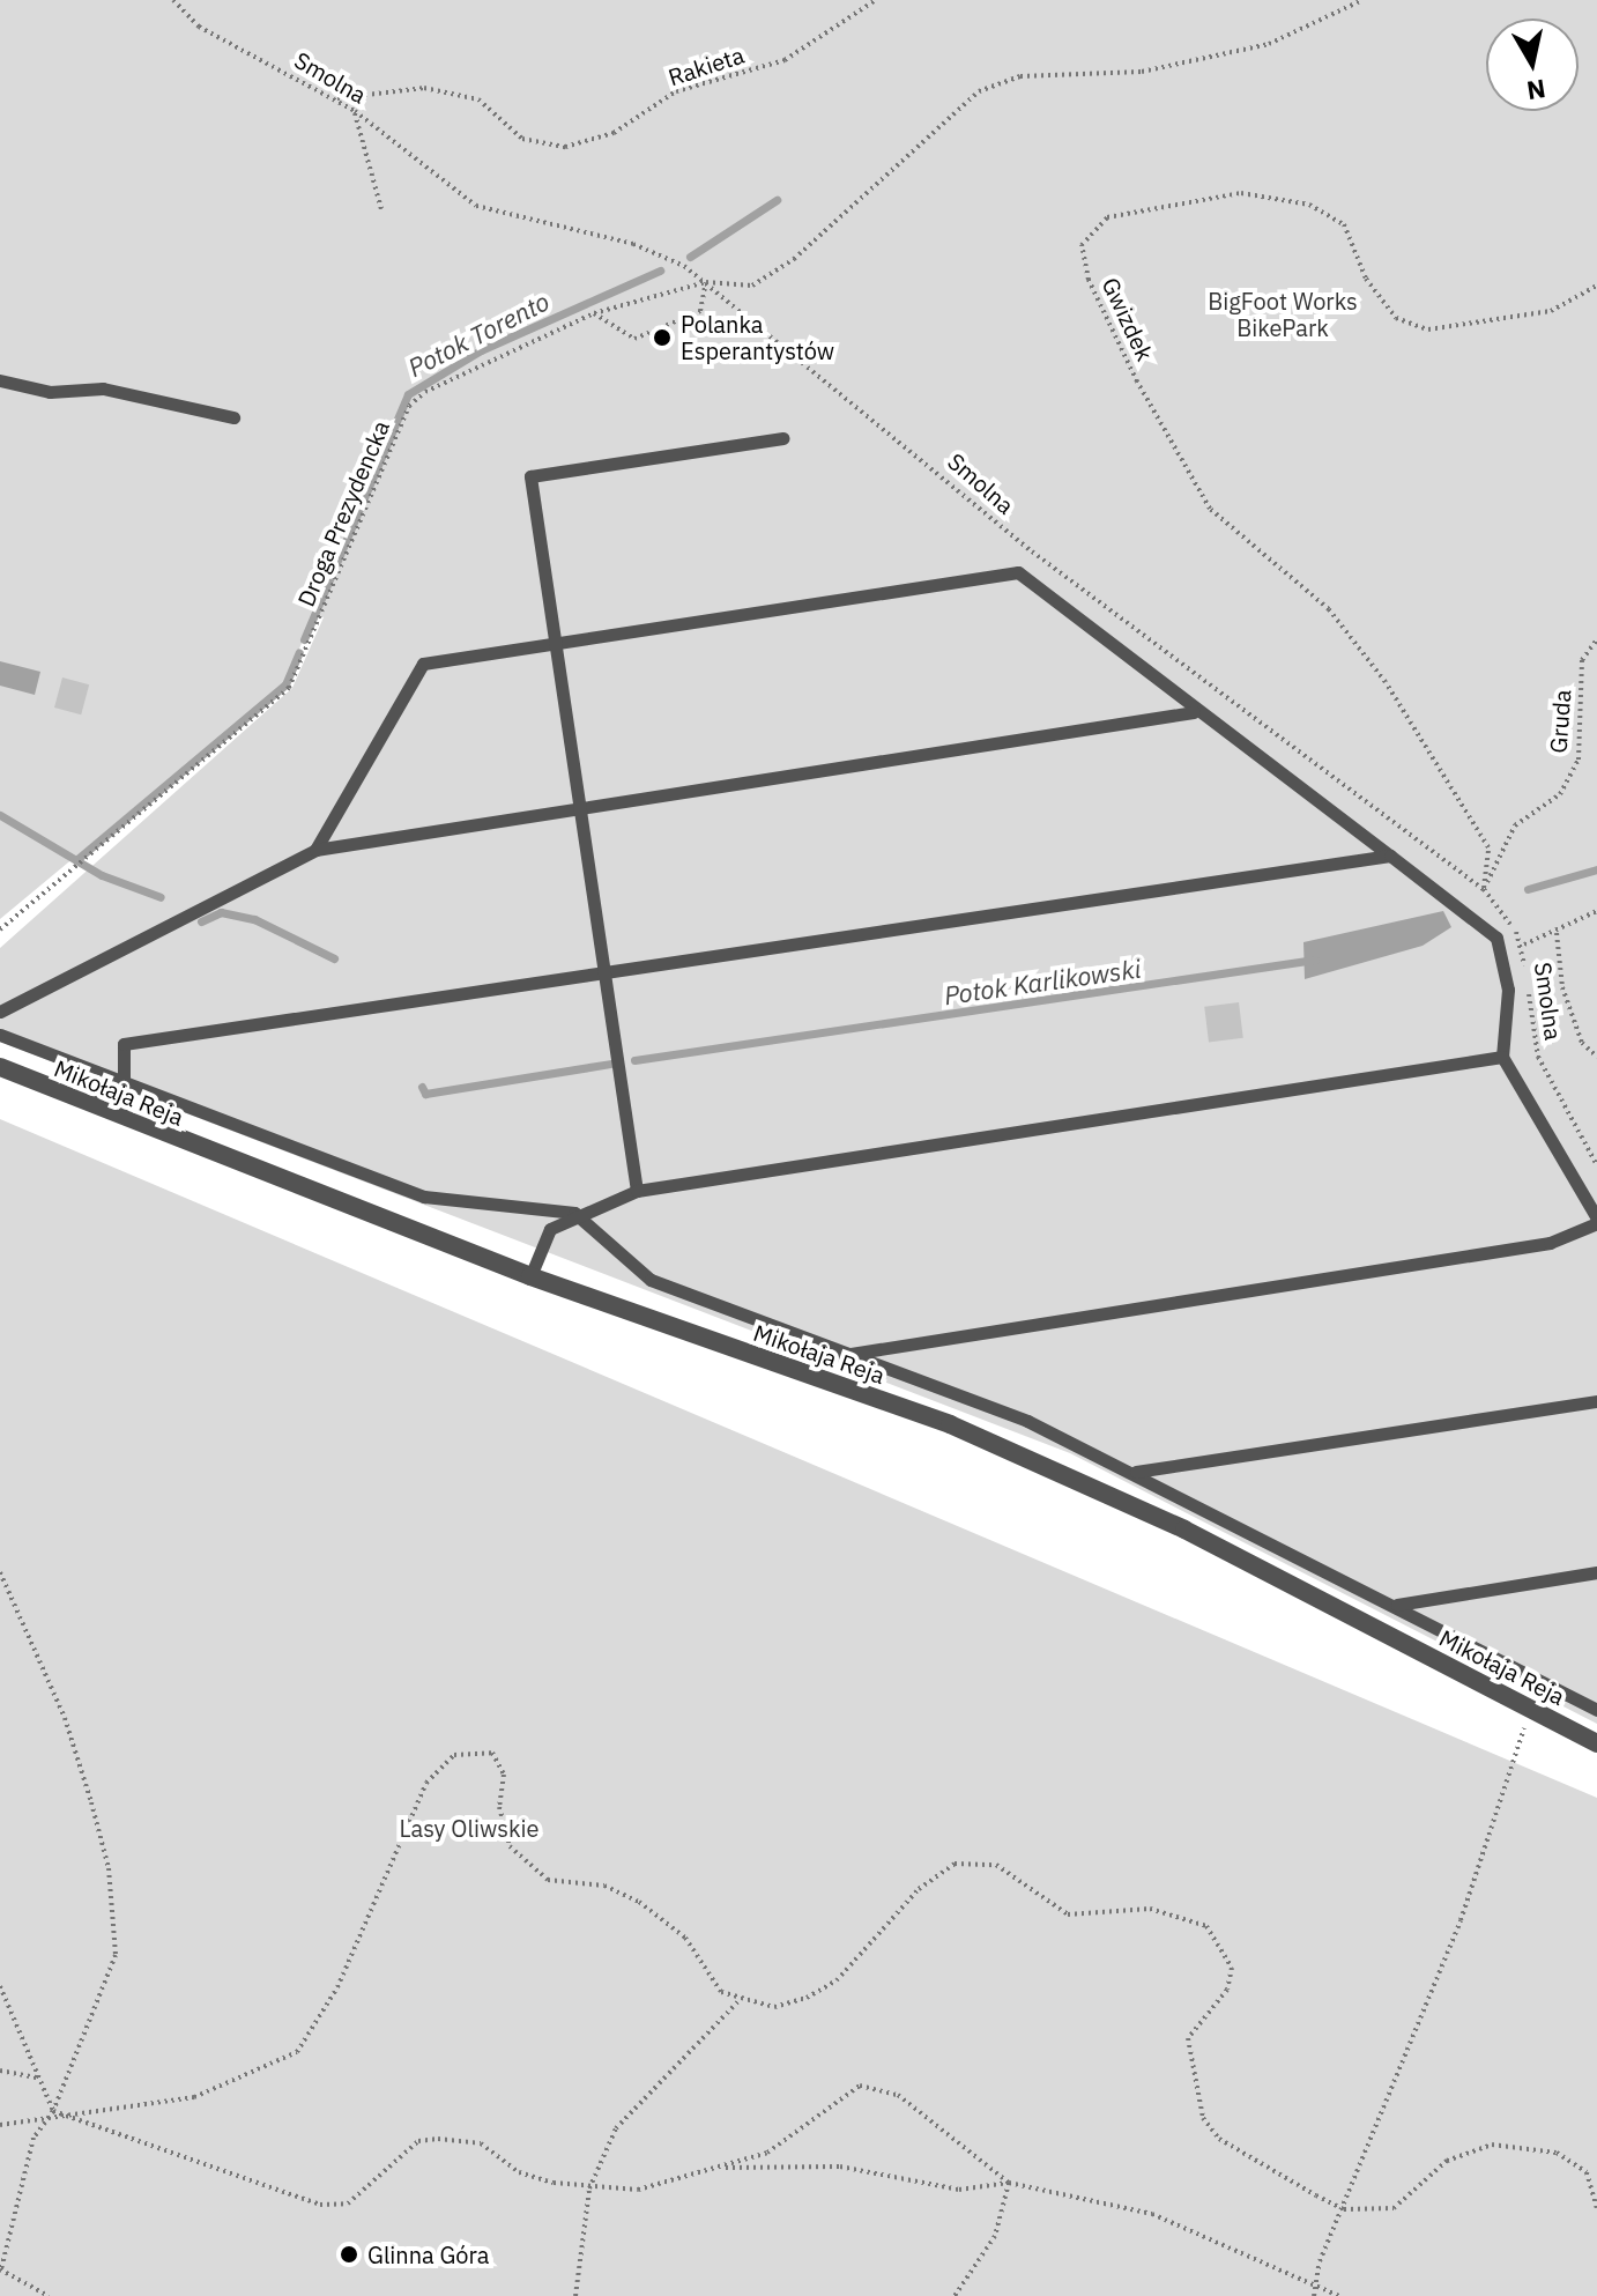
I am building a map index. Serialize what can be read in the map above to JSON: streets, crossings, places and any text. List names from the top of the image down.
{
  "streets": {
    "street": ["Mikołaja Reja"],
    "path": [
      "Rakieta",
      "Smolna",
      "Gwizdek",
      "Droga Prezydencka",
      "Gruda"
    ]
  },
  "crossings": [
    ["Rakieta", "Smolna"],
    ["Smolna", "Gwizdek"],
    ["Smolna", "Droga Prezydencka"],
    ["Smolna", "Gruda"],
    ["Gwizdek", "Gruda"]
  ],
  "water": ["Potok Torento", "Potok Karlikowski"],
  "parks": ["BigFoot Works BikePark", "Lasy Oliwskie"],
  "places": ["Polanka Esperantystów", "Glinna Góra"],
  "north": "bottom"
}
